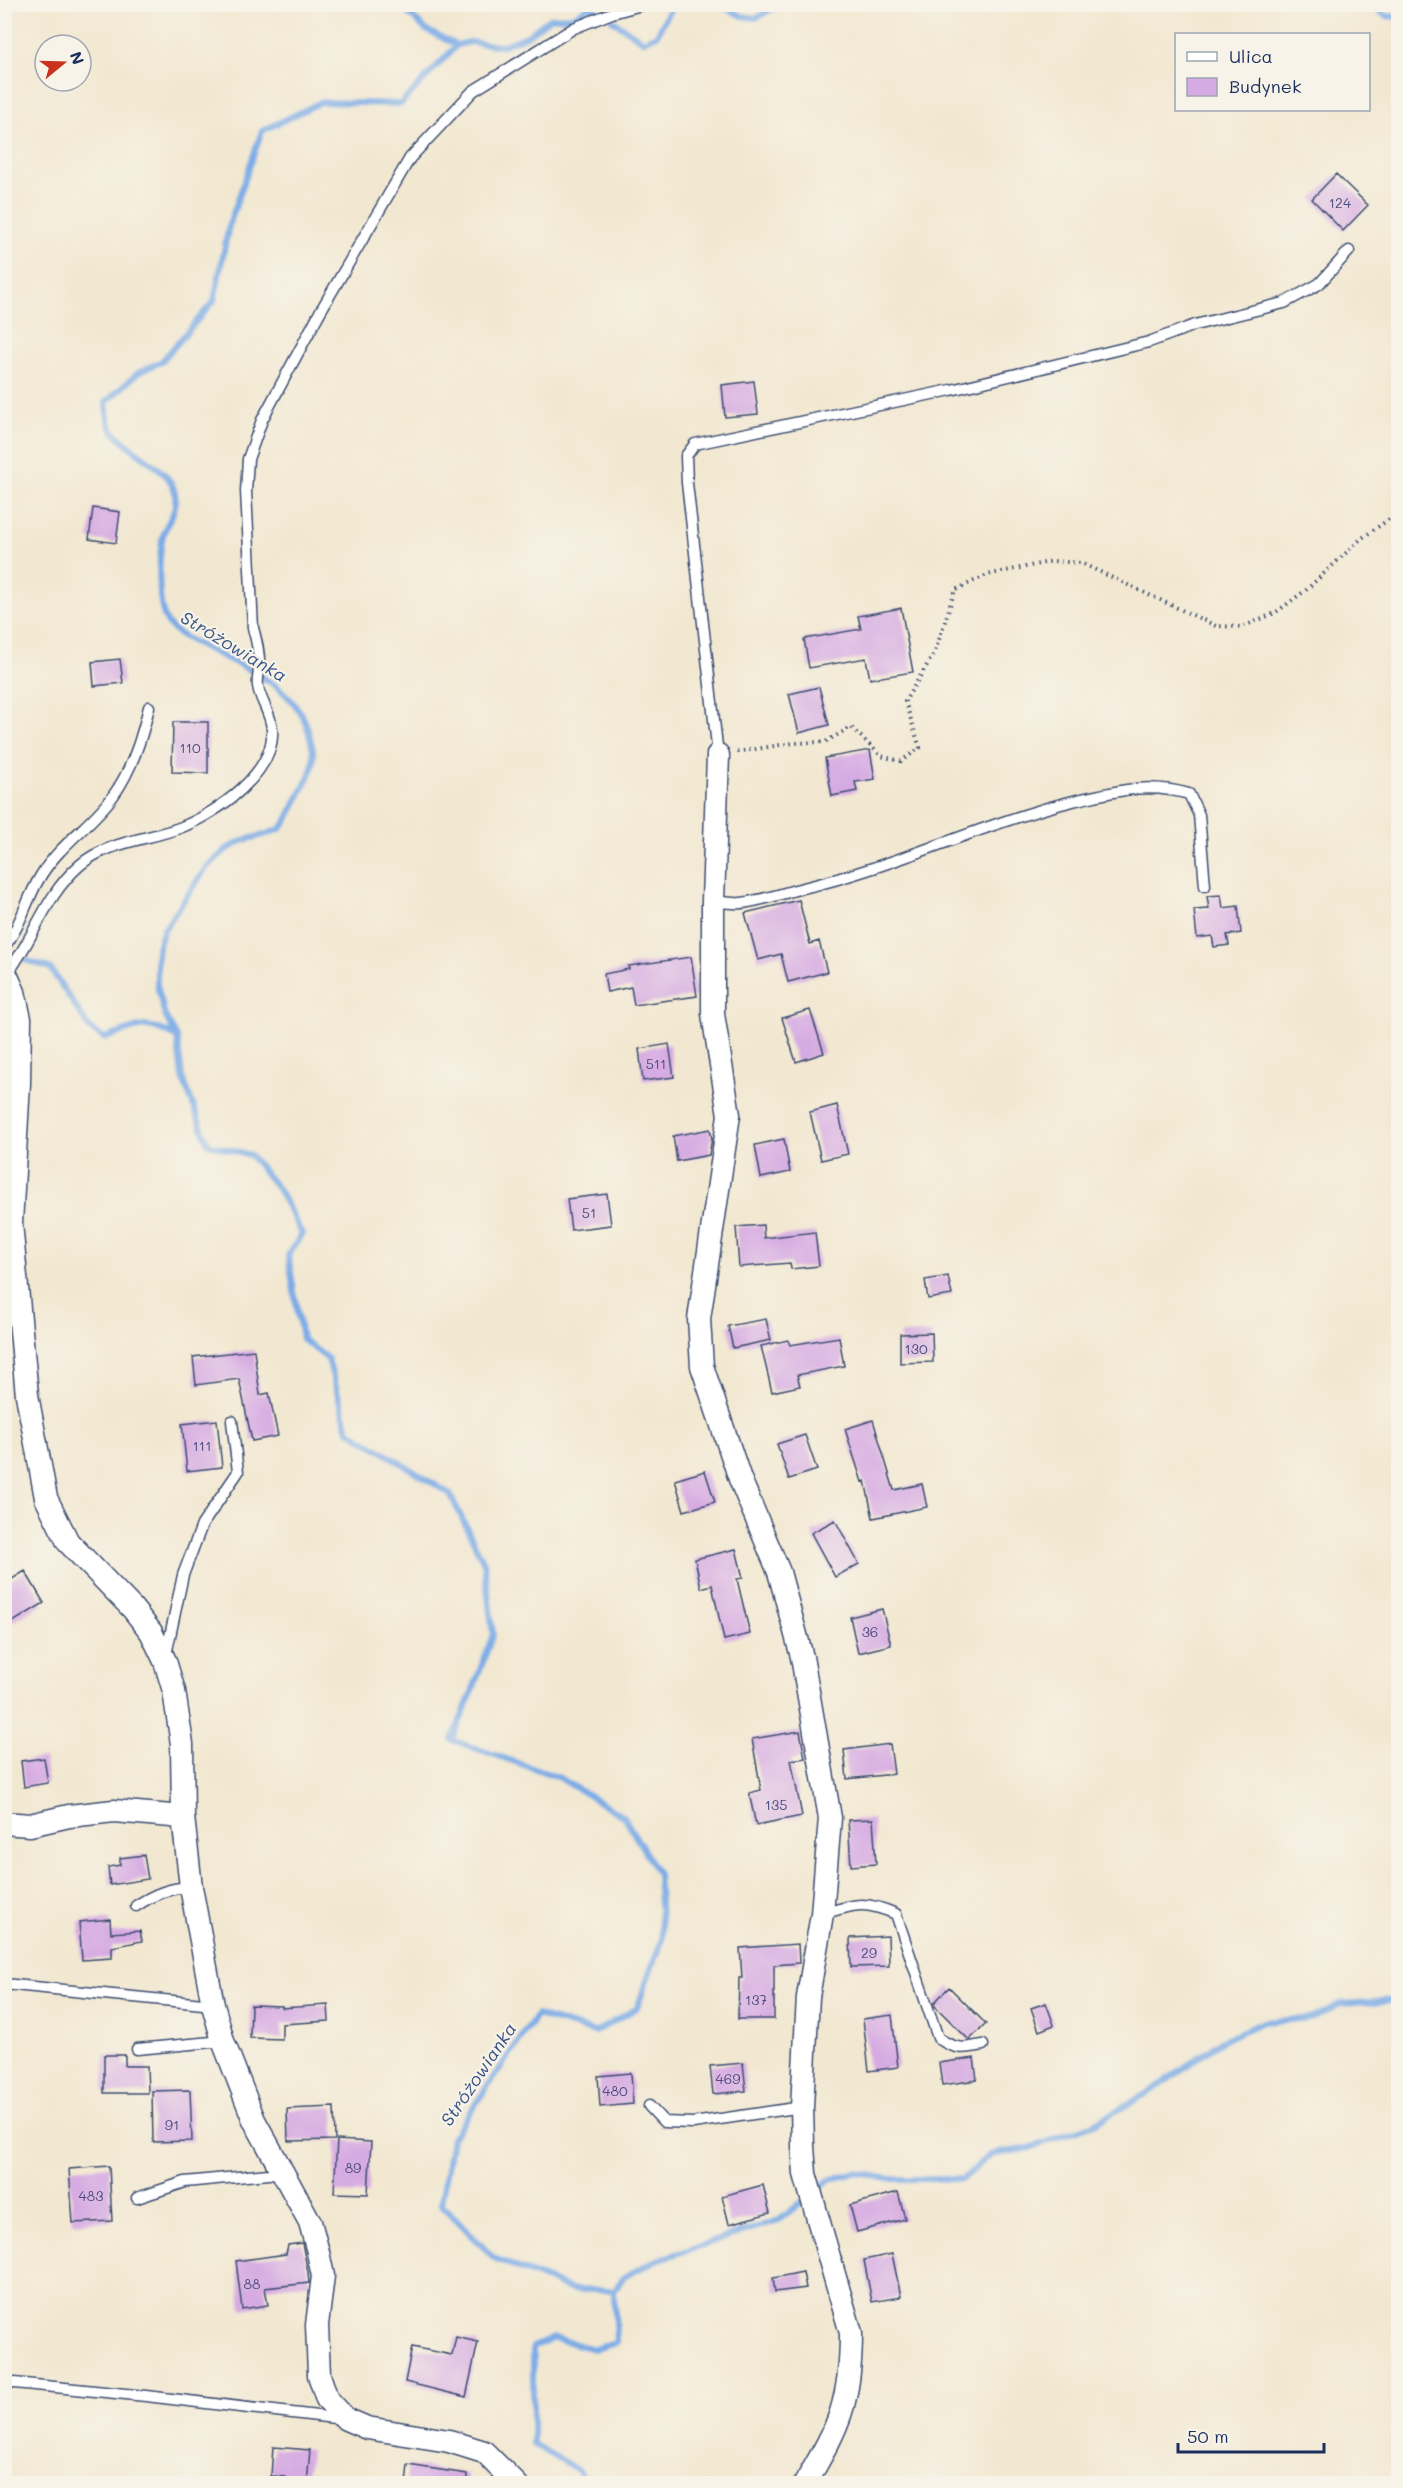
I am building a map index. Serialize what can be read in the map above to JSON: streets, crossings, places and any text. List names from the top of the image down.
{
  "water": ["Stróżowianka"],
  "house_numbers": [
    "124",
    "110",
    "511",
    "51",
    "130",
    "111",
    "36",
    "135",
    "29",
    "137",
    "469",
    "480",
    "91",
    "89",
    "483",
    "88"
  ],
  "legend": ["Ulica", "Budynek"],
  "scale_bar": "50 m",
  "north": "right"
}
